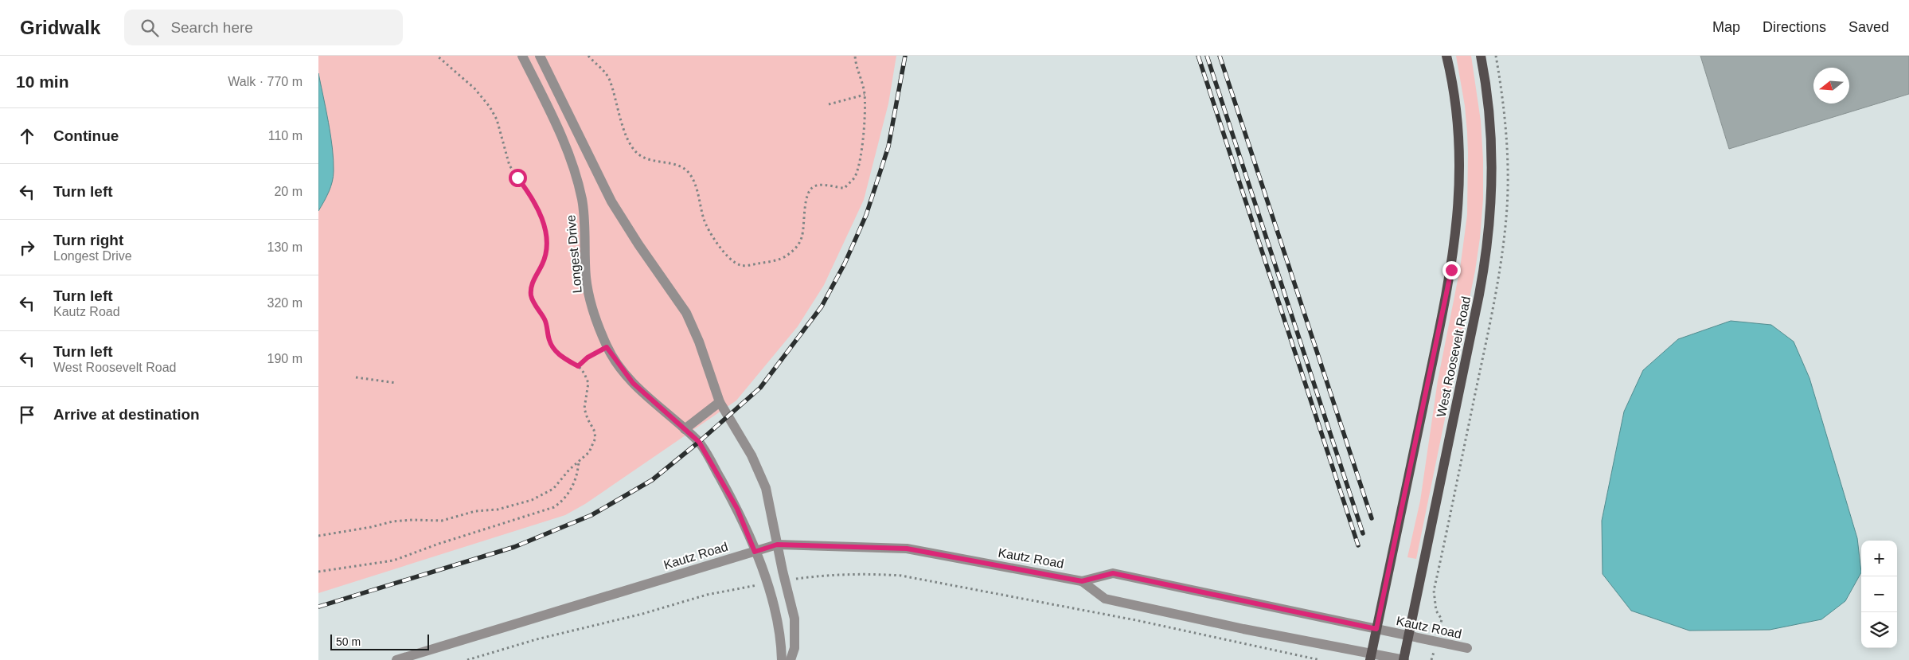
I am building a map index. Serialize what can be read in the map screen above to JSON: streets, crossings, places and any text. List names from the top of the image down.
{
  "streets": {
    "main road": ["West Roosevelt Road"],
    "street": ["Longest Drive", "Kautz Road"]
  },
  "crossings": [
    ["Longest Drive", "Kautz Road"],
    ["West Roosevelt Road", "Kautz Road"]
  ],
  "scale_bar": "50 m",
  "north": "left",
  "page": {
    "header": "Gridwalk",
    "search": "Search here",
    "nav": ["Map", "Directions", "Saved"],
    "heading": ["10 min", "Walk · 770 m"],
    "list": [
      ["Continue", "110 m"],
      ["Turn left", "20 m"],
      ["Turn right", "Longest Drive", "130 m"],
      ["Turn left", "Kautz Road", "320 m"],
      ["Turn left", "West Roosevelt Road", "190 m"],
      "Arrive at destination"
    ],
    "map_buttons": ["+", "−"],
    "scale": "50 m"
  }
}
